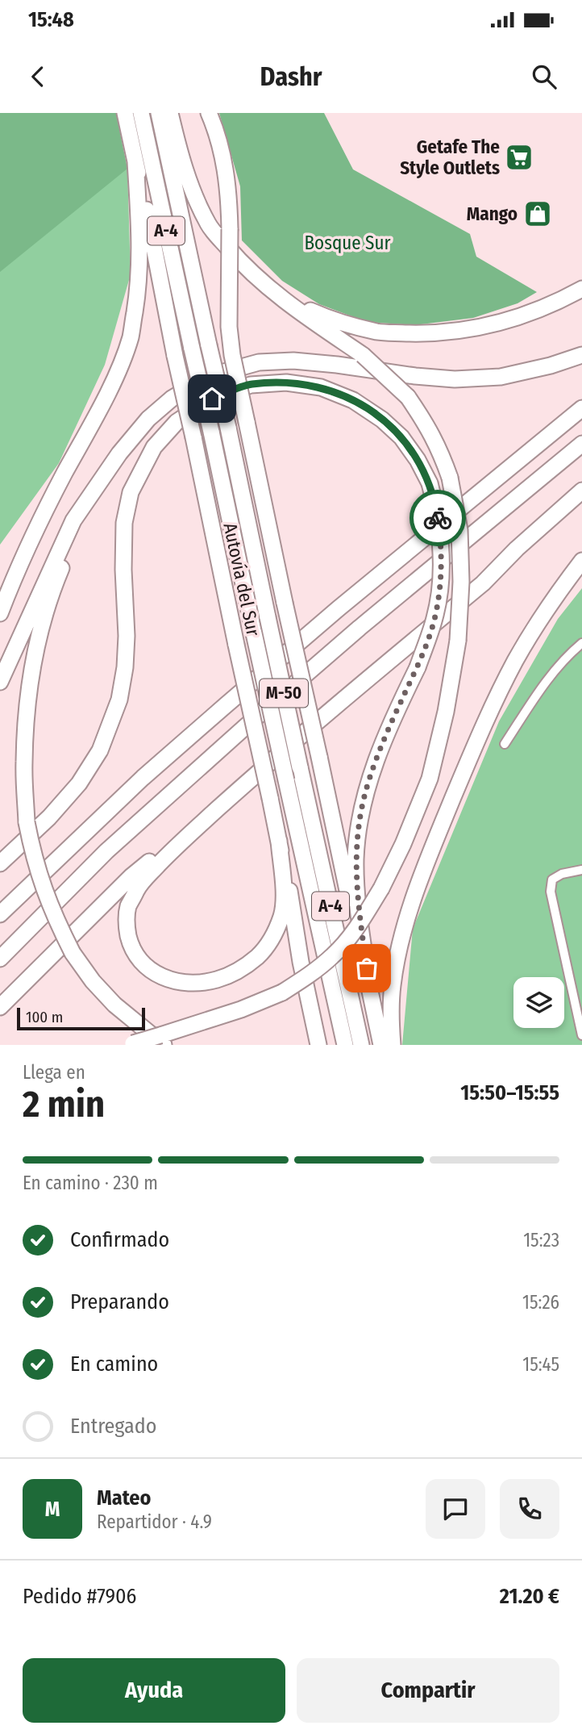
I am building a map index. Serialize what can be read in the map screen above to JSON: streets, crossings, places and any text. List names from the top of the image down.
{
  "streets": {
    "highway": ["A-4", "Autovía del Sur", "M-50"]
  },
  "parks": ["Bosque Sur"],
  "places": {
    "supermarket": ["Getafe The Style Outlets"],
    "shop": ["Mango"]
  },
  "scale_bar": "100 m",
  "page": {
    "status": "15:48",
    "header": "Dashr",
    "scale": "100 m",
    "heading": ["2 min", "Llega en", "15:50–15:55"],
    "panel": [
      "Mateo",
      "Repartidor · 4.9",
      "Pedido #7906",
      "21.20 €"
    ],
    "bar": "En camino · 230 m",
    "list": [
      ["Confirmado", "15:23"],
      ["Preparando", "15:26"],
      ["En camino", "15:45"],
      "Entregado"
    ],
    "round": "M",
    "buttons": ["Ayuda", "Compartir"]
  }
}
